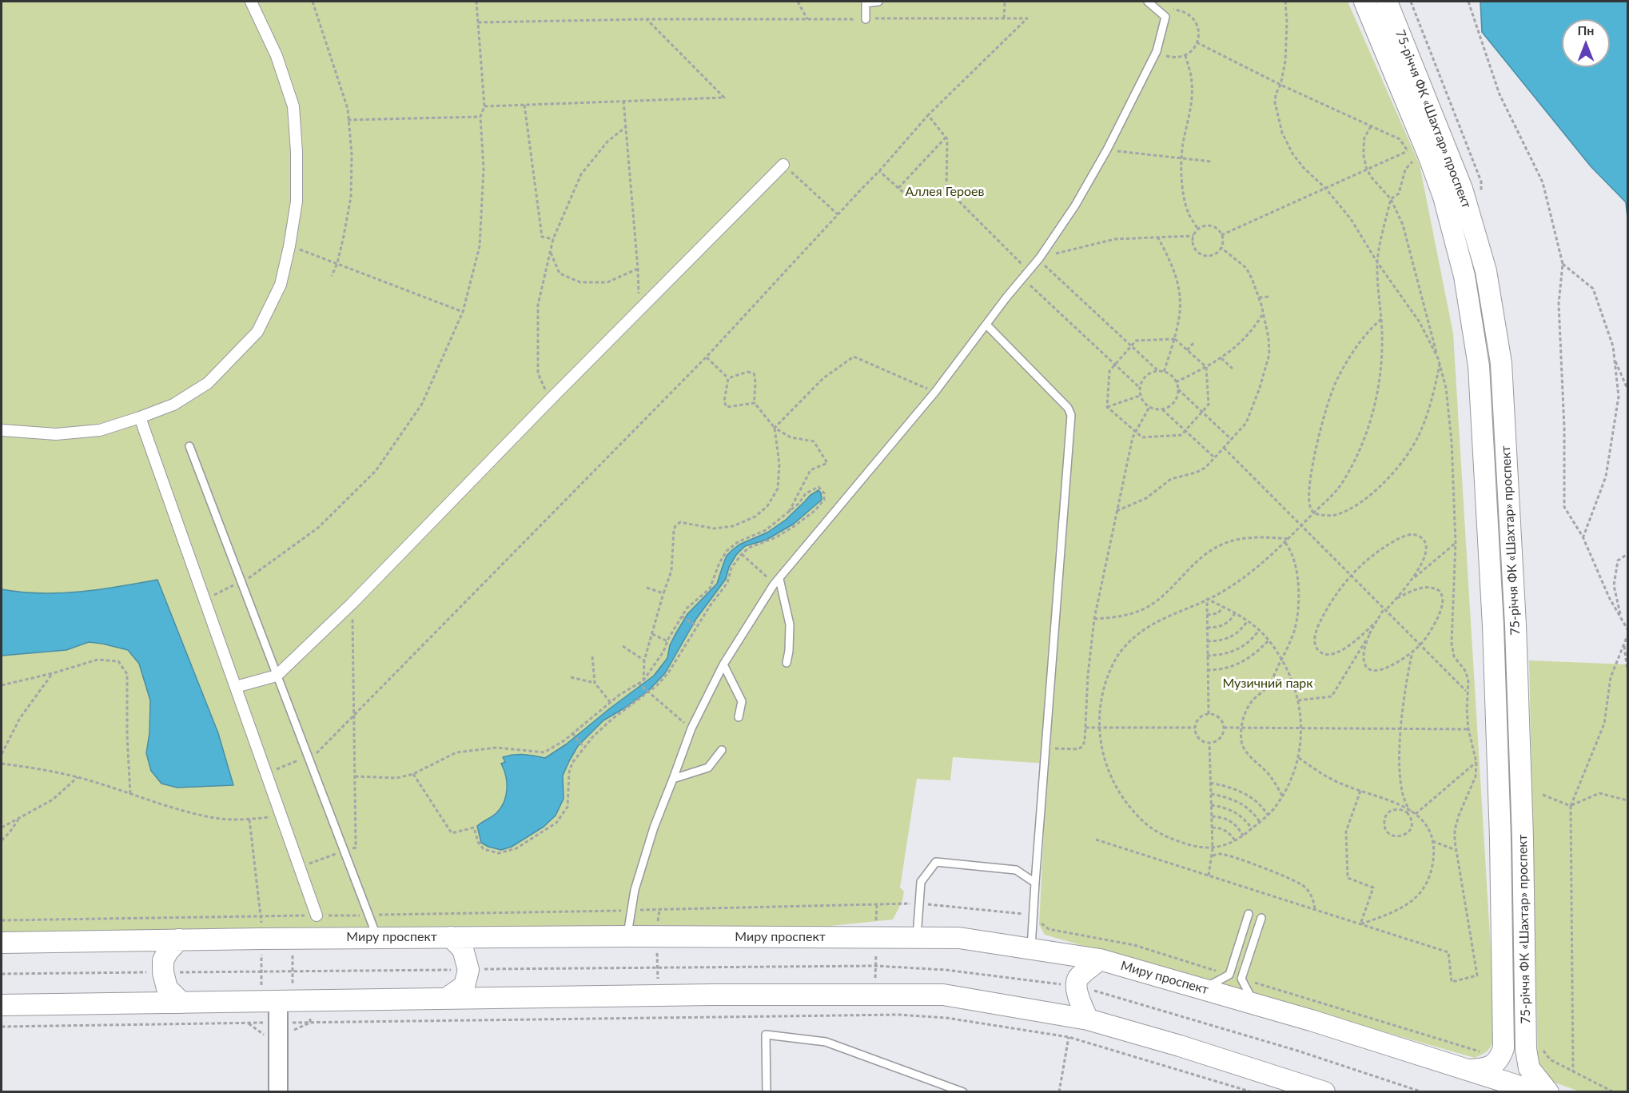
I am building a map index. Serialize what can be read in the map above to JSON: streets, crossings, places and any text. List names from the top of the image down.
{
  "streets": {
    "main road": ["75-річчя ФК «Шахтар» проспект", "Миру проспект"]
  },
  "crossings": [
    ["75-річчя ФК «Шахтар» проспект", "Миру проспект"]
  ],
  "parks": ["Аллея Героев", "Музичний парк"],
  "north": "top"
}
